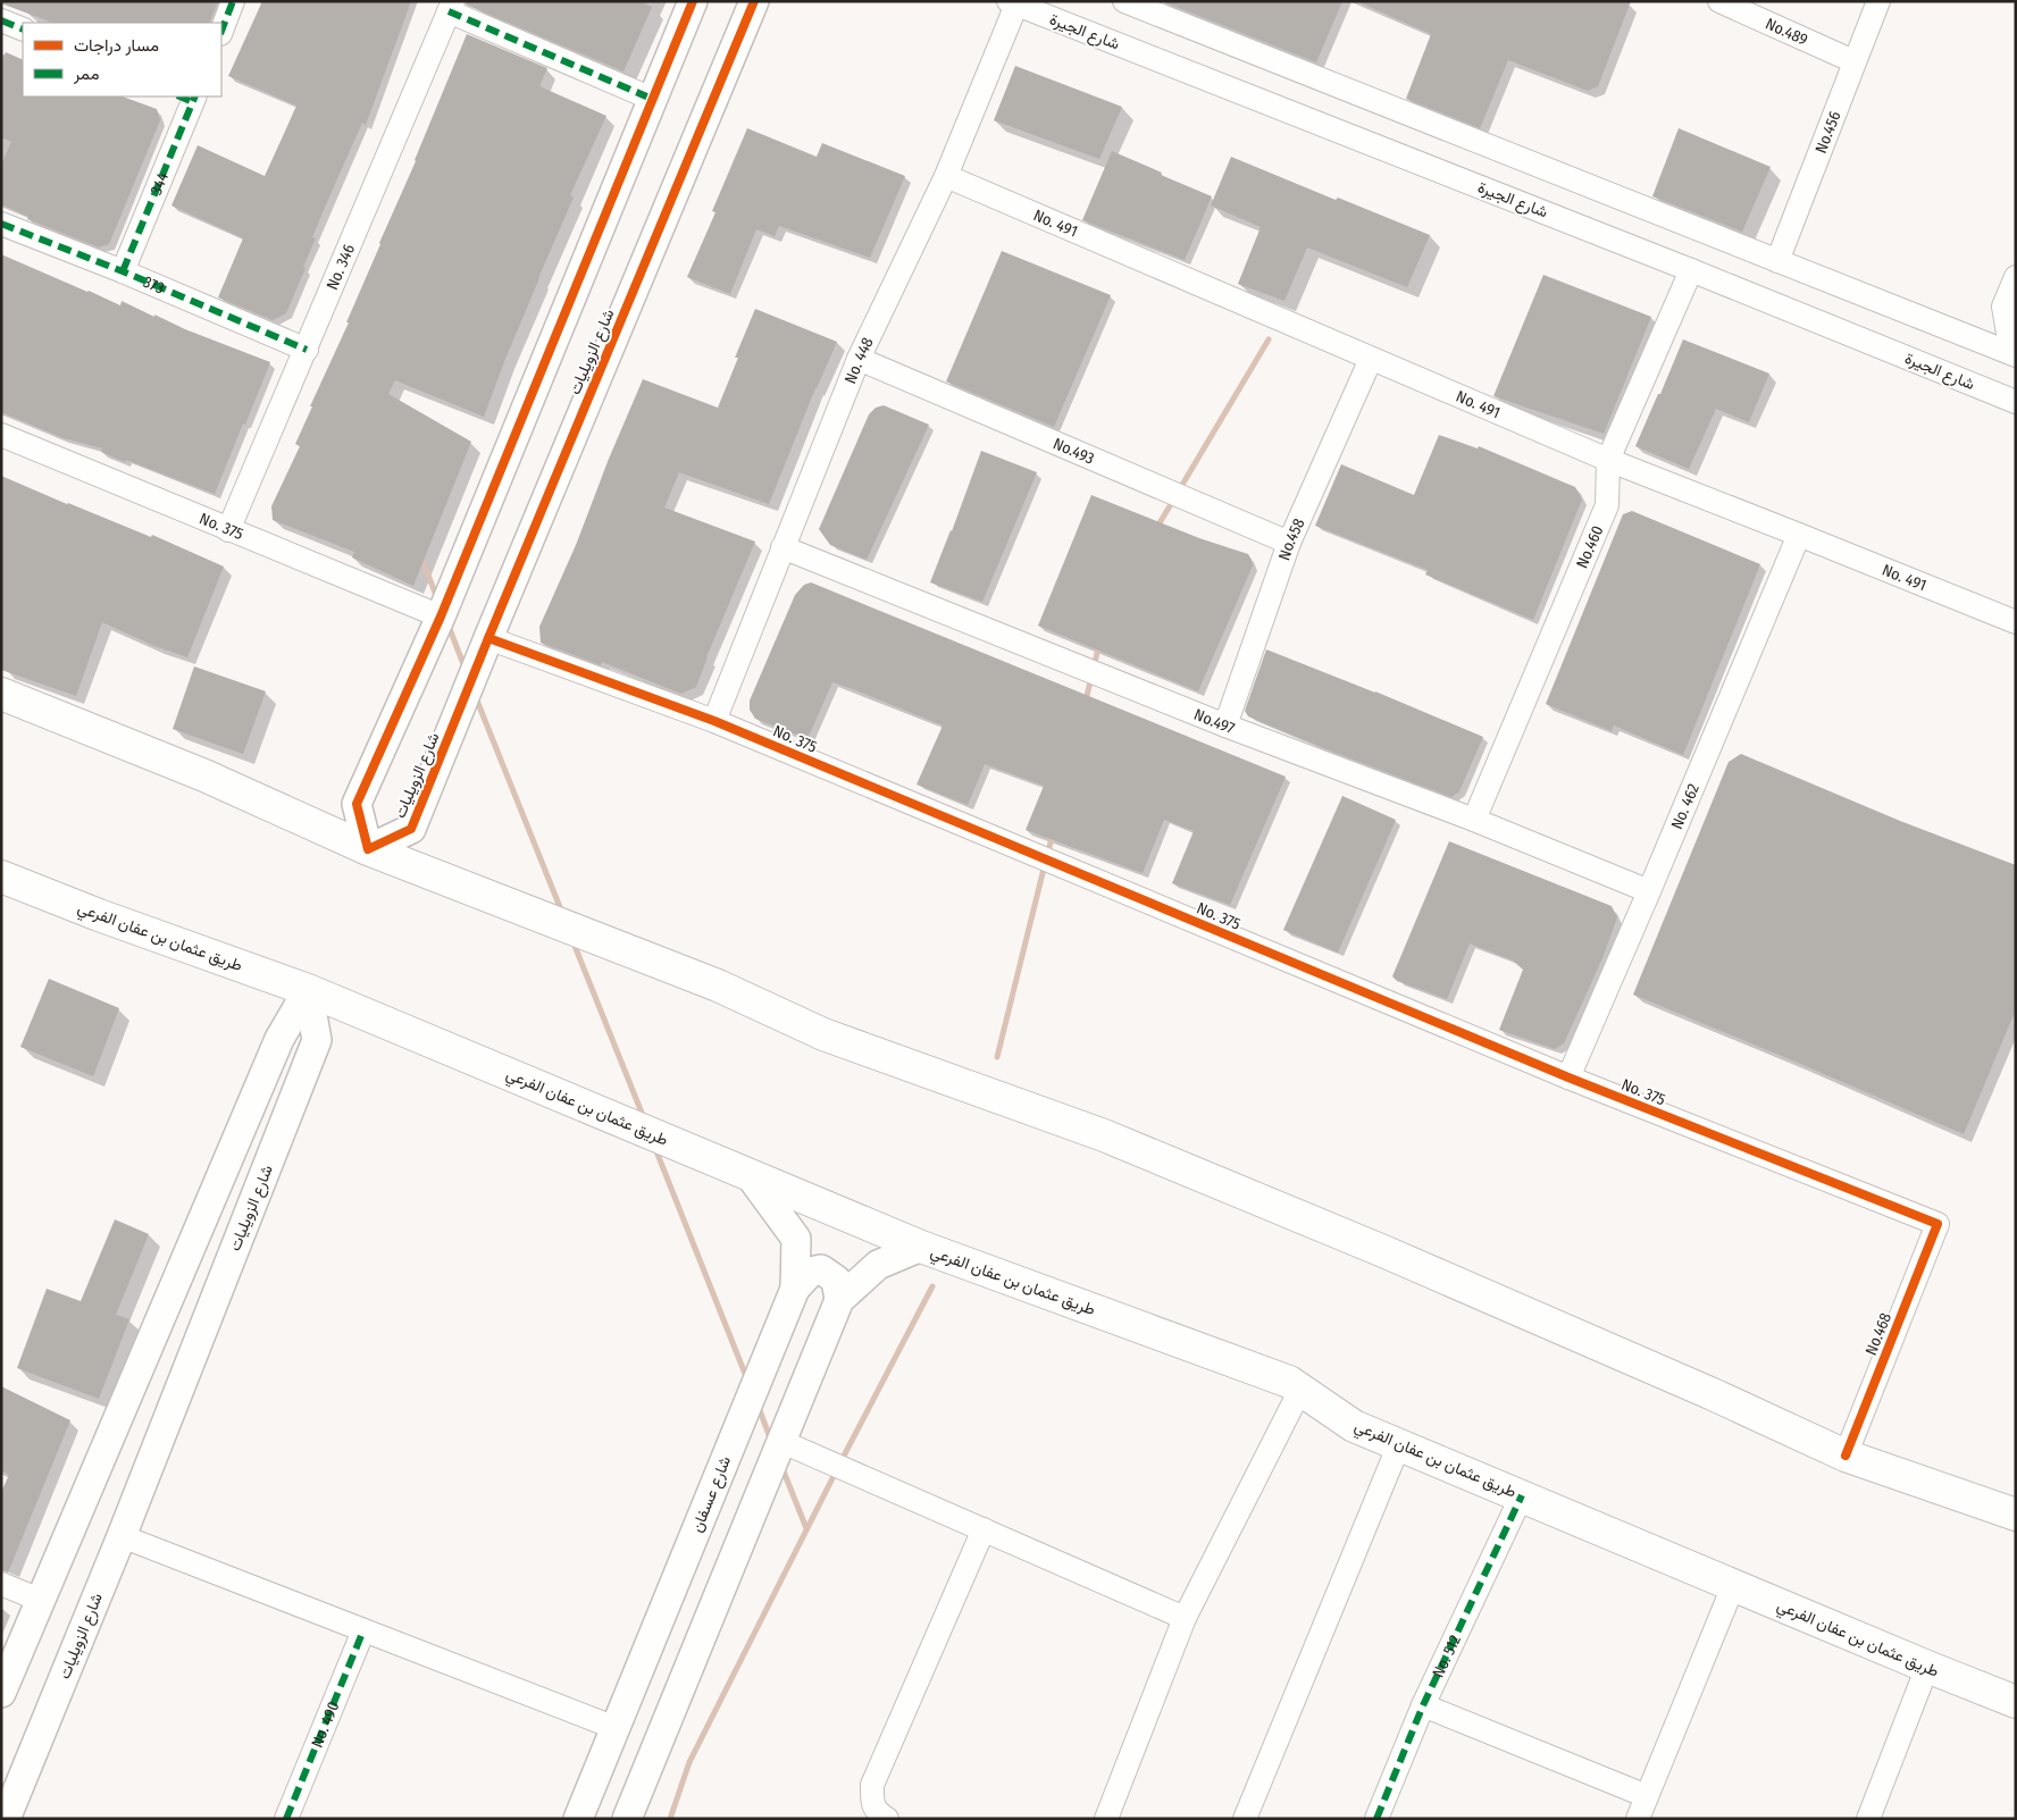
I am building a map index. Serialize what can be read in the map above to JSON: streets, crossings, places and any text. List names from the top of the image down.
{
  "streets": {
    "main road": ["طريق عثمان بن عفان الفرعي"],
    "street": [
      "شارع الجيرة",
      "No.489",
      "No.456",
      "344",
      "No. 491",
      "No. 346",
      "373",
      "شارع الزويليات",
      "No. 448",
      "No.493",
      "No. 375",
      "No.458",
      "No.460",
      "No.497",
      "No. 462",
      "No.468",
      "شارع عسفان",
      "No. 512",
      "No. 490"
    ]
  },
  "crossings": [
    ["شارع الجيرة", "No. 448"],
    ["شارع الجيرة", "No.460"],
    ["No.489", "No.456"],
    ["344", "373"],
    ["No. 491", "No. 448"],
    ["No. 491", "No.458"],
    ["No. 491", "No.460"],
    ["No. 491", "No. 462"],
    ["No. 346", "373"],
    ["No. 346", "No. 375"],
    ["شارع الزويليات", "No. 375"],
    ["شارع الزويليات", "طريق عثمان بن عفان الفرعي"],
    ["No. 448", "No.493"],
    ["No. 448", "No. 375"],
    ["No. 448", "No.497"],
    ["No.493", "No.458"],
    ["No. 375", "No. 462"],
    ["No. 375", "No.468"],
    ["No.458", "No.497"],
    ["No.460", "No.497"],
    ["No.497", "No. 462"],
    ["طريق عثمان بن عفان الفرعي", "شارع عسفان"],
    ["طريق عثمان بن عفان الفرعي", "No. 512"]
  ],
  "legend": ["مسار دراجات", "ممر"]
}
